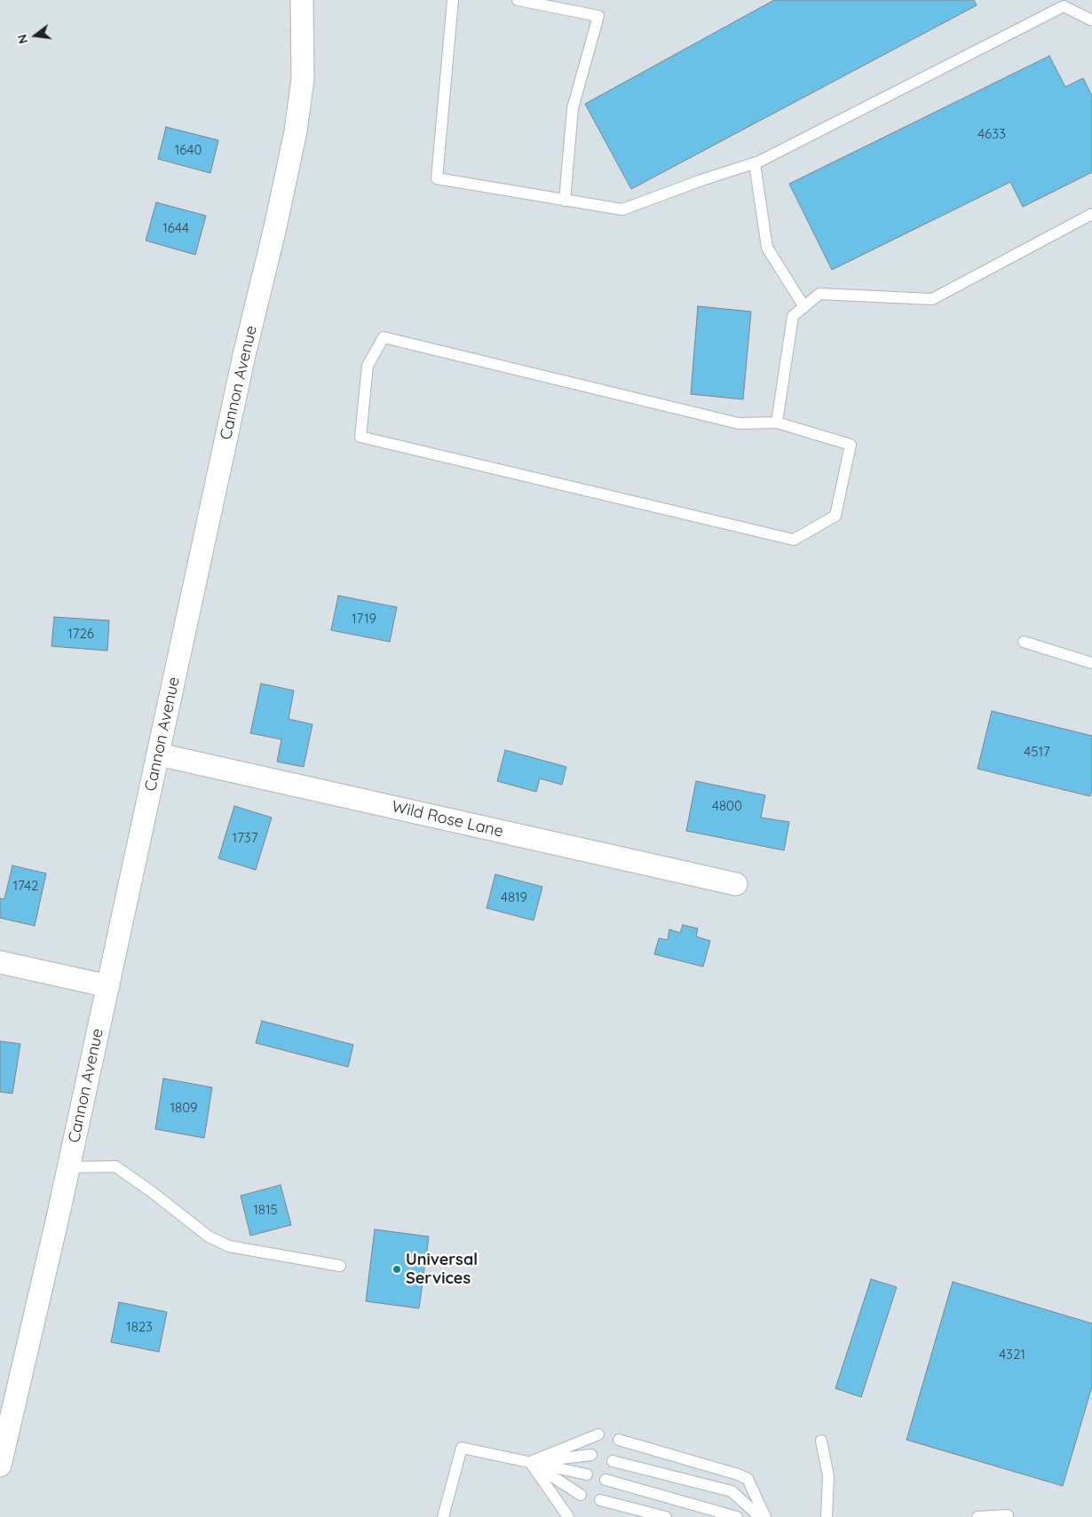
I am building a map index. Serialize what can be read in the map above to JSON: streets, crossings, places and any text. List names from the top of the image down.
{
  "streets": {
    "street": ["Cannon Avenue", "Wild Rose Lane"]
  },
  "crossings": [
    ["Cannon Avenue", "Wild Rose Lane"]
  ],
  "places": ["Universal Services"],
  "house_numbers": [
    "4633",
    "1640",
    "1644",
    "1719",
    "1726",
    "4517",
    "4800",
    "1737",
    "1742",
    "4819",
    "1809",
    "1815",
    "1823",
    "4321"
  ],
  "north": "left"
}
